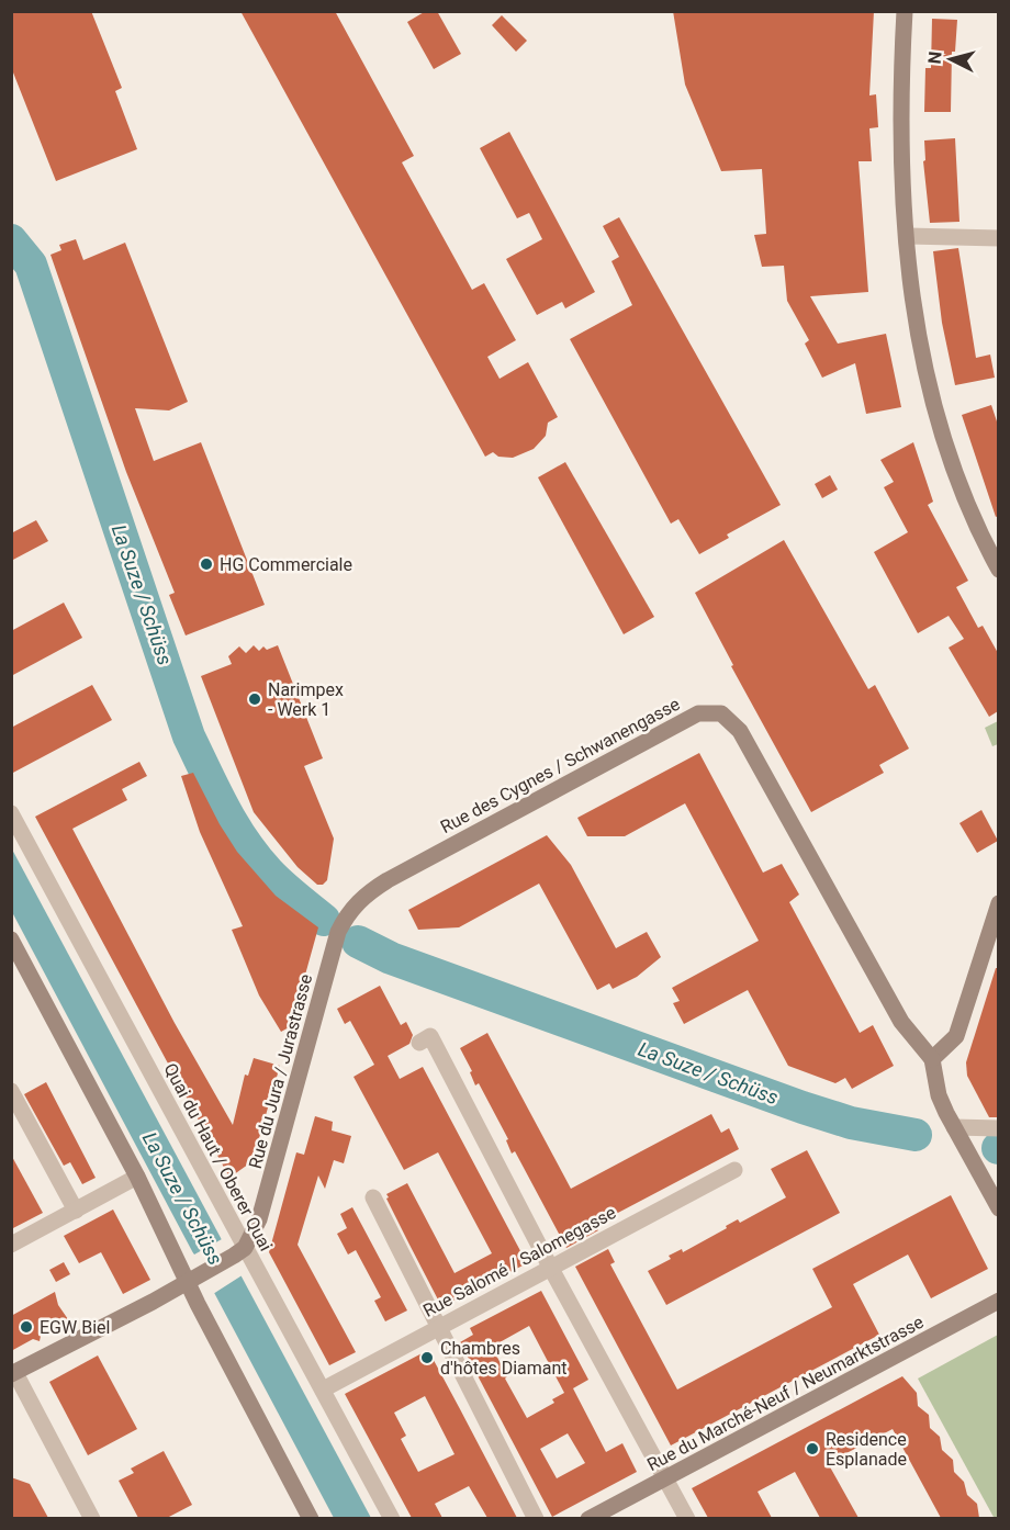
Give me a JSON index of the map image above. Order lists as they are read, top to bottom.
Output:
{
  "streets": {
    "street": [
      "Rue des Cygnes / Schwanengasse",
      "Rue du Jura / Jurastrasse",
      "Quai du Haut / Oberer Quai",
      "Rue Salomé / Salomegasse",
      "Rue du Marché-Neuf / Neumarktstrasse"
    ]
  },
  "crossings": [
    ["Rue des Cygnes / Schwanengasse", "Rue du Jura / Jurastrasse"],
    ["Rue du Jura / Jurastrasse", "Quai du Haut / Oberer Quai"],
    ["Quai du Haut / Oberer Quai", "Rue Salomé / Salomegasse"]
  ],
  "water": ["La Suze / Schüss"],
  "places": [
    "HG Commerciale",
    "Narimpex - Werk 1",
    "EGW Biel",
    "Chambres d'hôtes Diamant",
    "Residence Esplanade"
  ],
  "north": "left"
}
